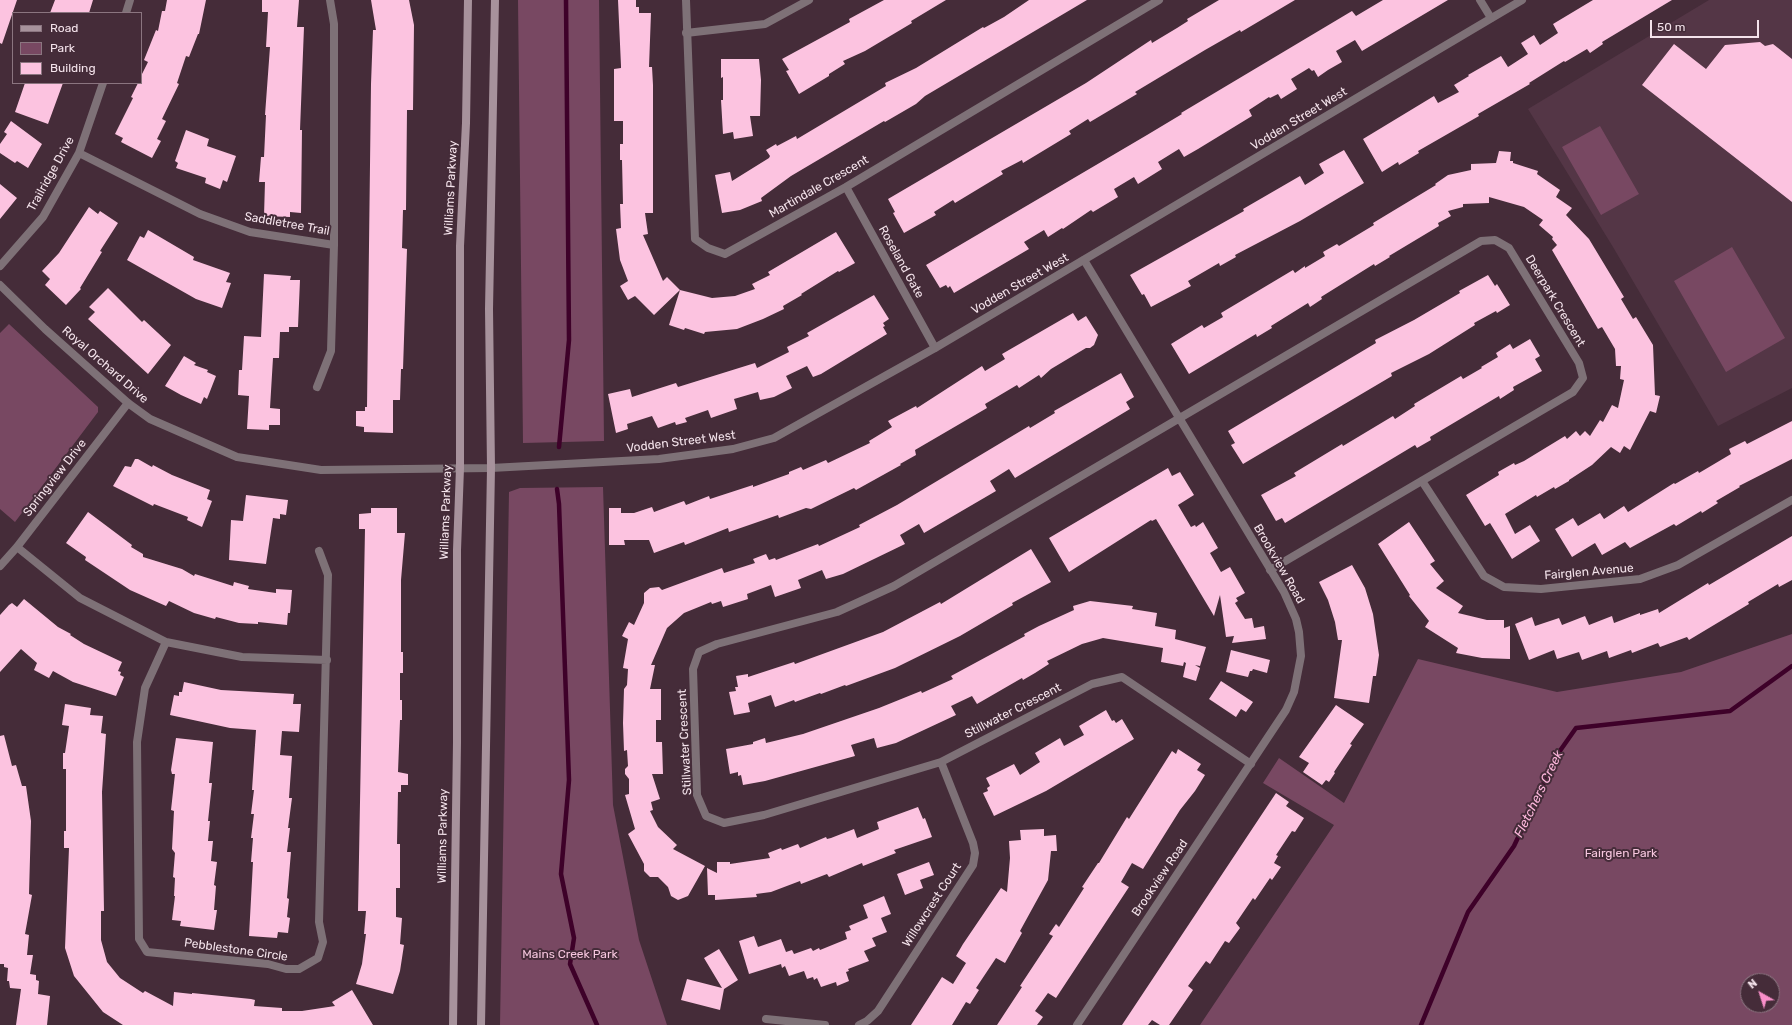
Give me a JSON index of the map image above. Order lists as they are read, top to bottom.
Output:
{
  "streets": {
    "main road": ["Williams Parkway"],
    "street": [
      "Vodden Street West",
      "Trailridge Drive",
      "Martindale Crescent",
      "Saddletree Trail",
      "Roseland Gate",
      "Deerpark Crescent",
      "Royal Orchard Drive",
      "Springview Drive",
      "Brookview Road",
      "Fairglen Avenue",
      "Stillwater Crescent",
      "Willowcrest Court",
      "Pebblestone Circle"
    ]
  },
  "crossings": [
    ["Vodden Street West", "Roseland Gate"],
    ["Vodden Street West", "Royal Orchard Drive"],
    ["Vodden Street West", "Brookview Road"],
    ["Trailridge Drive", "Saddletree Trail"],
    ["Martindale Crescent", "Roseland Gate"],
    ["Williams Parkway", "Royal Orchard Drive"],
    ["Deerpark Crescent", "Brookview Road"],
    ["Deerpark Crescent", "Fairglen Avenue"],
    ["Deerpark Crescent", "Stillwater Crescent"],
    ["Royal Orchard Drive", "Springview Drive"],
    ["Brookview Road", "Stillwater Crescent"],
    ["Stillwater Crescent", "Willowcrest Court"]
  ],
  "water": ["Fletchers Creek"],
  "parks": ["Fairglen Park", "Mains Creek Park"],
  "legend": ["Road", "Park", "Building"],
  "scale_bar": "50 m",
  "north": "top left"
}
